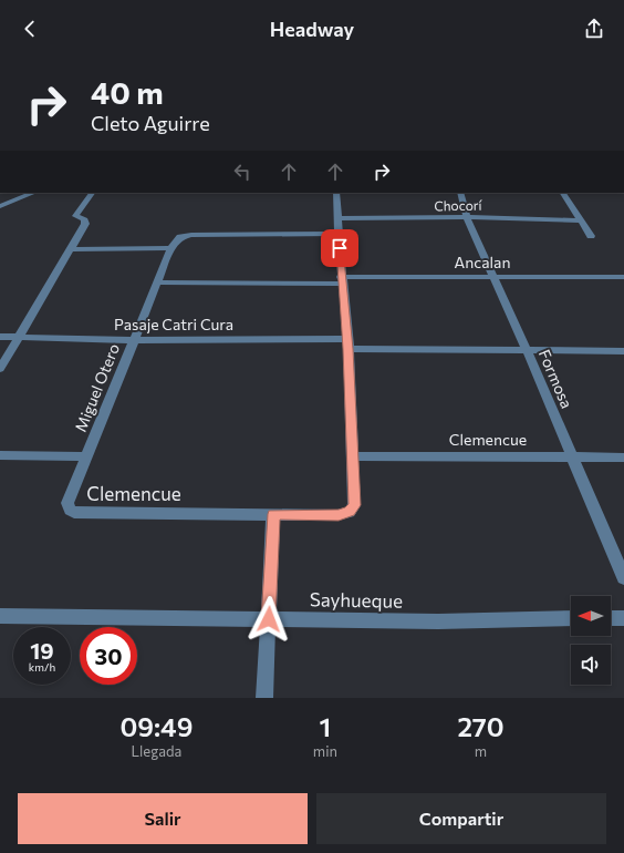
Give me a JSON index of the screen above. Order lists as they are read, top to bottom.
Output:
{
  "streets": {
    "street": [
      "Chocorí",
      "Ancalan",
      "Pasaje Catri Cura",
      "Formosa",
      "Miguel Otero",
      "Clemencue",
      "Sayhueque"
    ]
  },
  "crossings": [
    ["Chocorí", "Formosa"],
    ["Ancalan", "Formosa"],
    ["Ancalan", "Miguel Otero"],
    ["Pasaje Catri Cura", "Formosa"],
    ["Pasaje Catri Cura", "Miguel Otero"],
    ["Formosa", "Clemencue"],
    ["Miguel Otero", "Clemencue"]
  ],
  "north": "left",
  "page": {
    "header": "Headway",
    "turn": ["40 m", "Cleto Aguirre"],
    "speed": "19 km/h",
    "limit": "30",
    "eta": [
      "09:49",
      "Llegada",
      "1",
      "min",
      "270",
      "m"
    ],
    "buttons": ["Salir", "Compartir"]
  }
}
